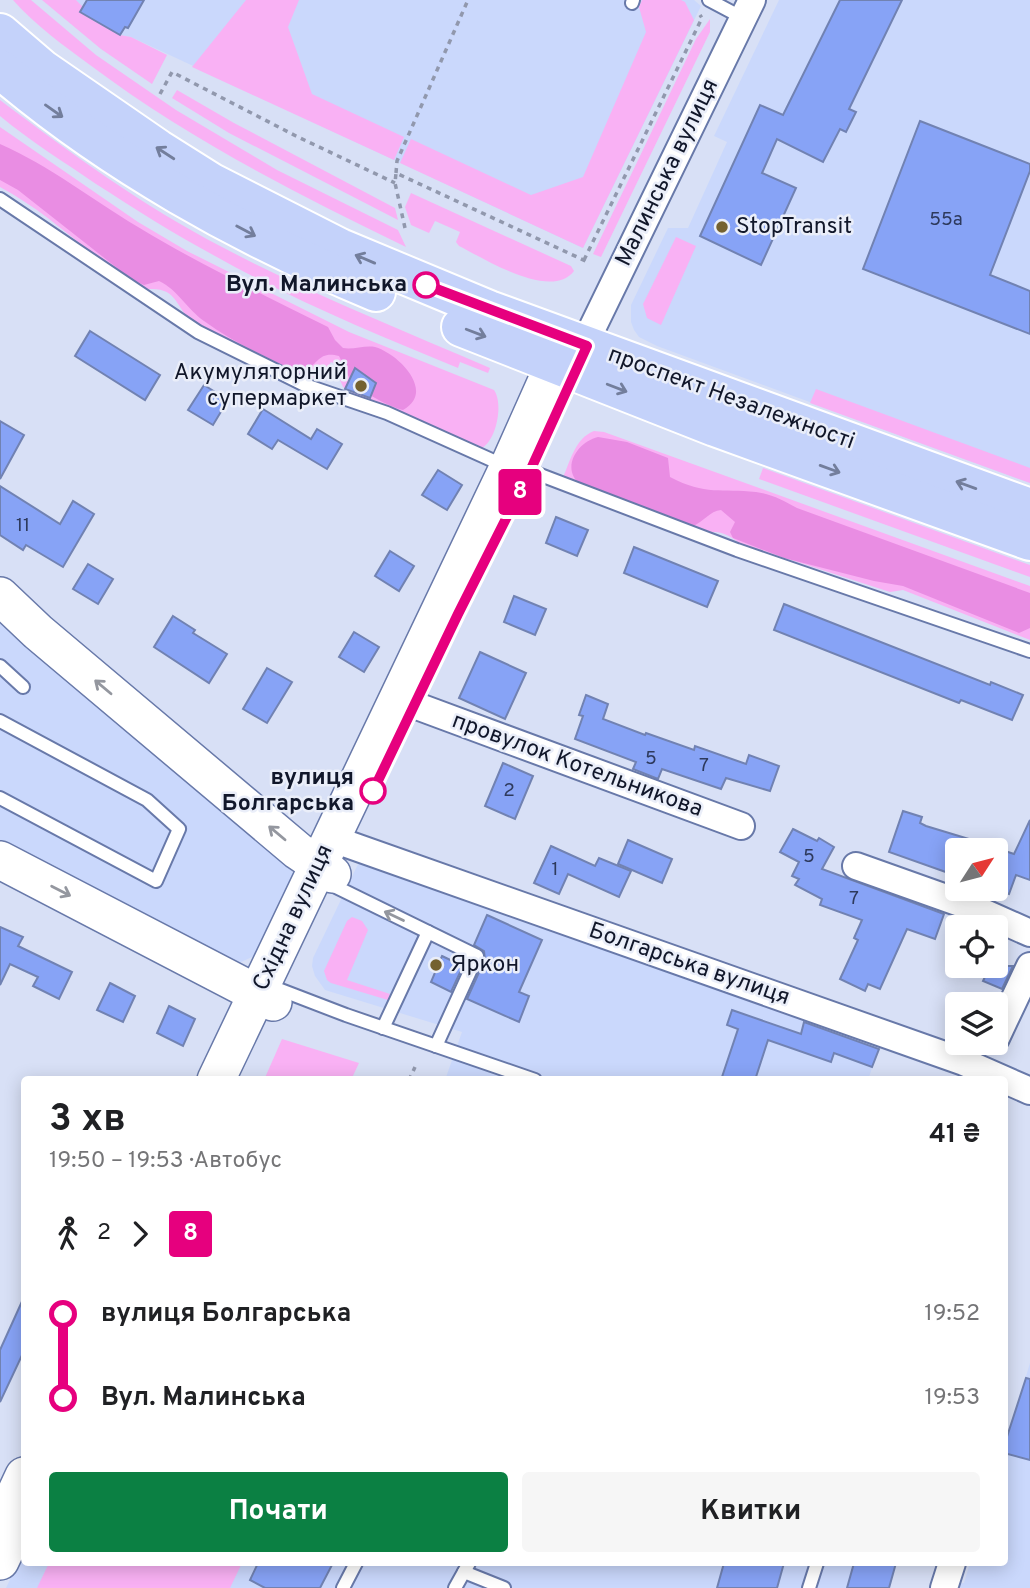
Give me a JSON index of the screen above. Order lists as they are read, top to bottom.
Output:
{
  "streets": {
    "main road": ["проспект Незалежності", "Східна вулиця"],
    "street": ["Малинська вулиця", "провулок Котельникова", "Болгарська вулиця"]
  },
  "crossings": [
    ["Малинська вулиця", "проспект Незалежності"],
    ["Малинська вулиця", "Східна вулиця"],
    ["проспект Незалежності", "Східна вулиця"],
    ["провулок Котельникова", "Східна вулиця"],
    ["Східна вулиця", "Болгарська вулиця"]
  ],
  "places": [
    "StopTransit",
    "Вул. Малинська",
    "Акумуляторний супермаркет",
    "вулиця Болгарська",
    "Яркон"
  ],
  "lines": ["bus line 8"],
  "house_numbers": [
    "55а",
    "11",
    "5",
    "7",
    "2",
    "5",
    "1",
    "7"
  ],
  "north": "top right",
  "page": {
    "on_map": "8",
    "heading": ["3 хв", "19:50 – 19:53 · Автобус", "41 ₴"],
    "legs": ["2", "8"],
    "list": [
      {
        "name": "вулиця Болгарська",
        "value": "19:52"
      },
      {
        "name": "Вул. Малинська",
        "value": "19:53"
      }
    ],
    "buttons": ["Почати", "Квитки"]
  }
}
